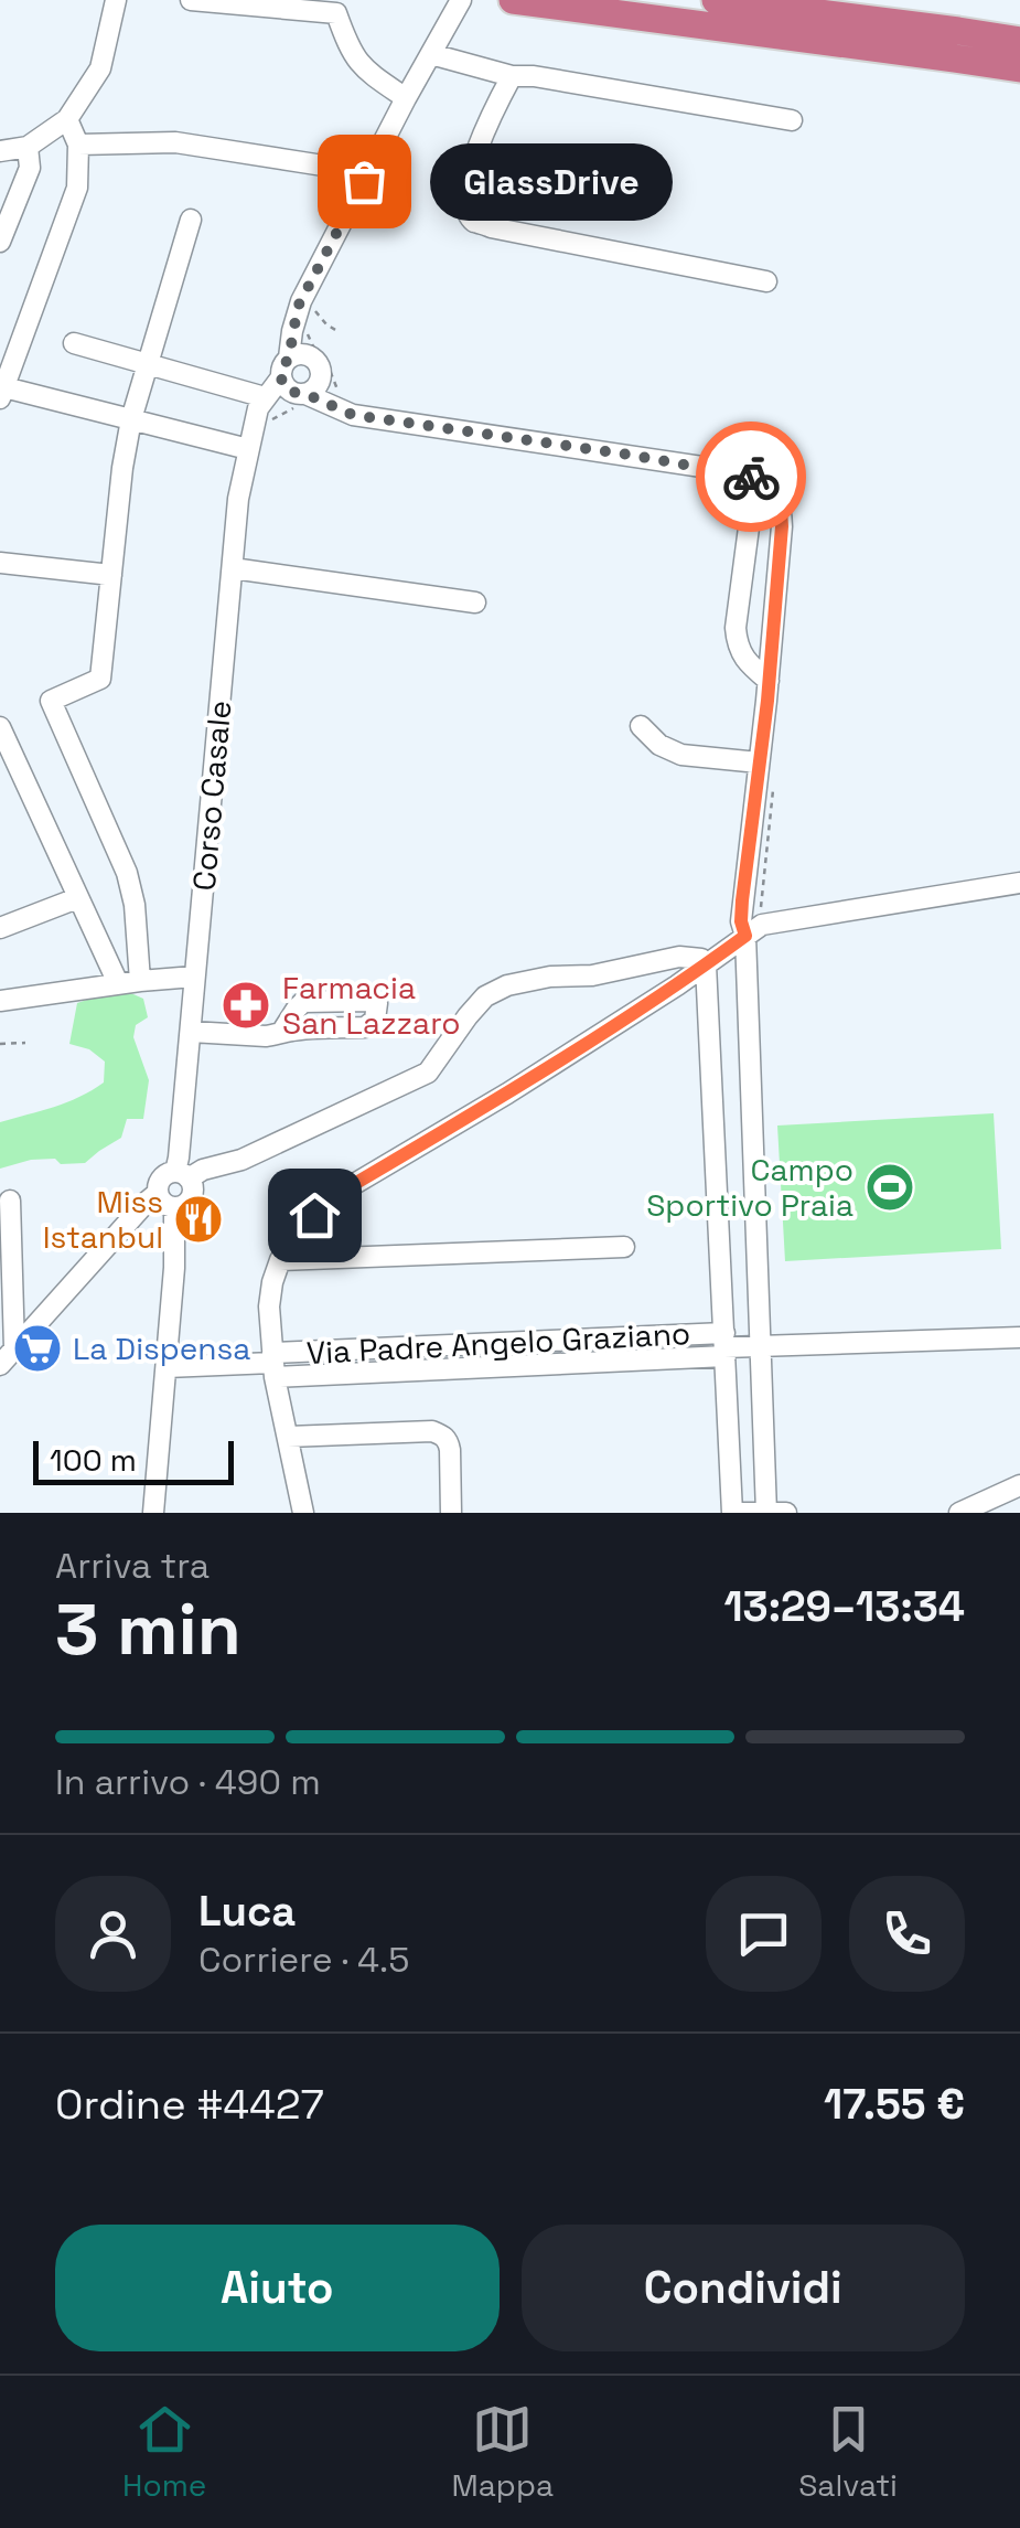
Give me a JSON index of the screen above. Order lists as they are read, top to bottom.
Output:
{
  "streets": {
    "street": ["Corso Casale", "Via Padre Angelo Graziano"]
  },
  "places": {
    "other": ["GlassDrive"],
    "pharmacy": ["Farmacia San Lazzaro"],
    "sports": ["Campo Sportivo Praia"],
    "restaurant": ["Miss Istanbul"],
    "supermarket": ["La Dispensa"]
  },
  "scale_bar": "100 m",
  "page": {
    "bubble": "GlassDrive",
    "scale": "100 m",
    "heading": ["3 min", "Arriva tra", "13:29–13:34"],
    "panel": [
      "Luca",
      "Corriere · 4.5",
      "Ordine #4427",
      "17.55 €"
    ],
    "bar": "In arrivo · 490 m",
    "buttons": ["Aiuto", "Condividi"],
    "tabs": ["Home", "Mappa", "Salvati"]
  }
}
